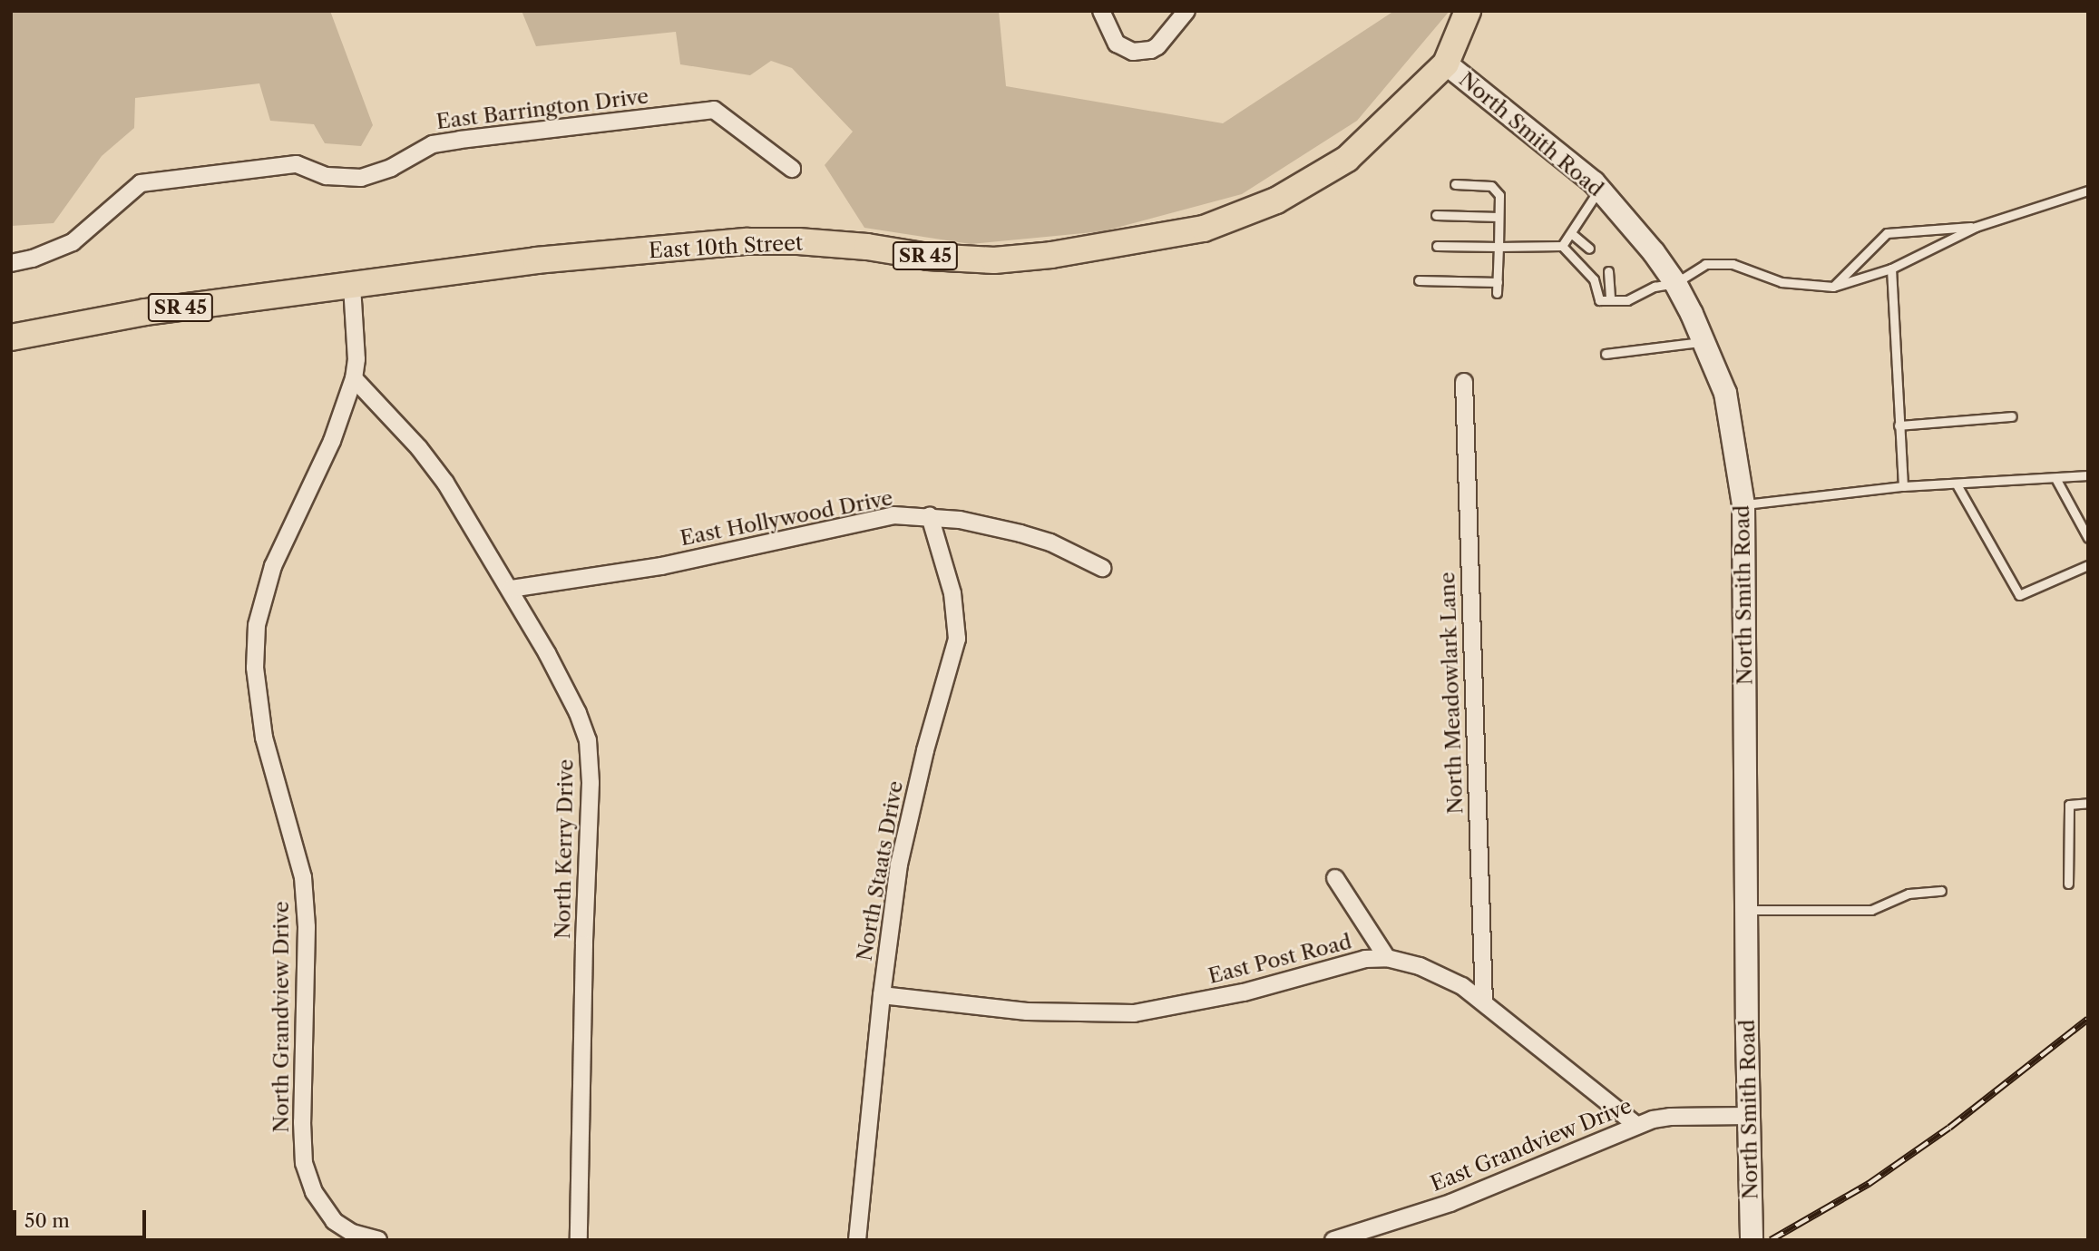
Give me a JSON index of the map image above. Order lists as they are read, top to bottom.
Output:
{
  "streets": {
    "main road": ["North Smith Road", "East 10th Street", "SR 45"],
    "street": [
      "East Barrington Drive",
      "East Hollywood Drive",
      "North Meadowlark Lane",
      "North Kerry Drive",
      "North Staats Drive",
      "East Post Road",
      "North Grandview Drive",
      "East Grandview Drive"
    ]
  },
  "crossings": [
    ["North Smith Road", "East 10th Street"],
    ["North Smith Road", "East Grandview Drive"],
    ["East 10th Street", "North Grandview Drive"],
    ["East Hollywood Drive", "North Kerry Drive"],
    ["East Hollywood Drive", "North Staats Drive"],
    ["North Meadowlark Lane", "East Post Road"],
    ["North Kerry Drive", "North Grandview Drive"],
    ["North Staats Drive", "East Post Road"],
    ["East Post Road", "East Grandview Drive"]
  ],
  "scale_bar": "50 m"
}
